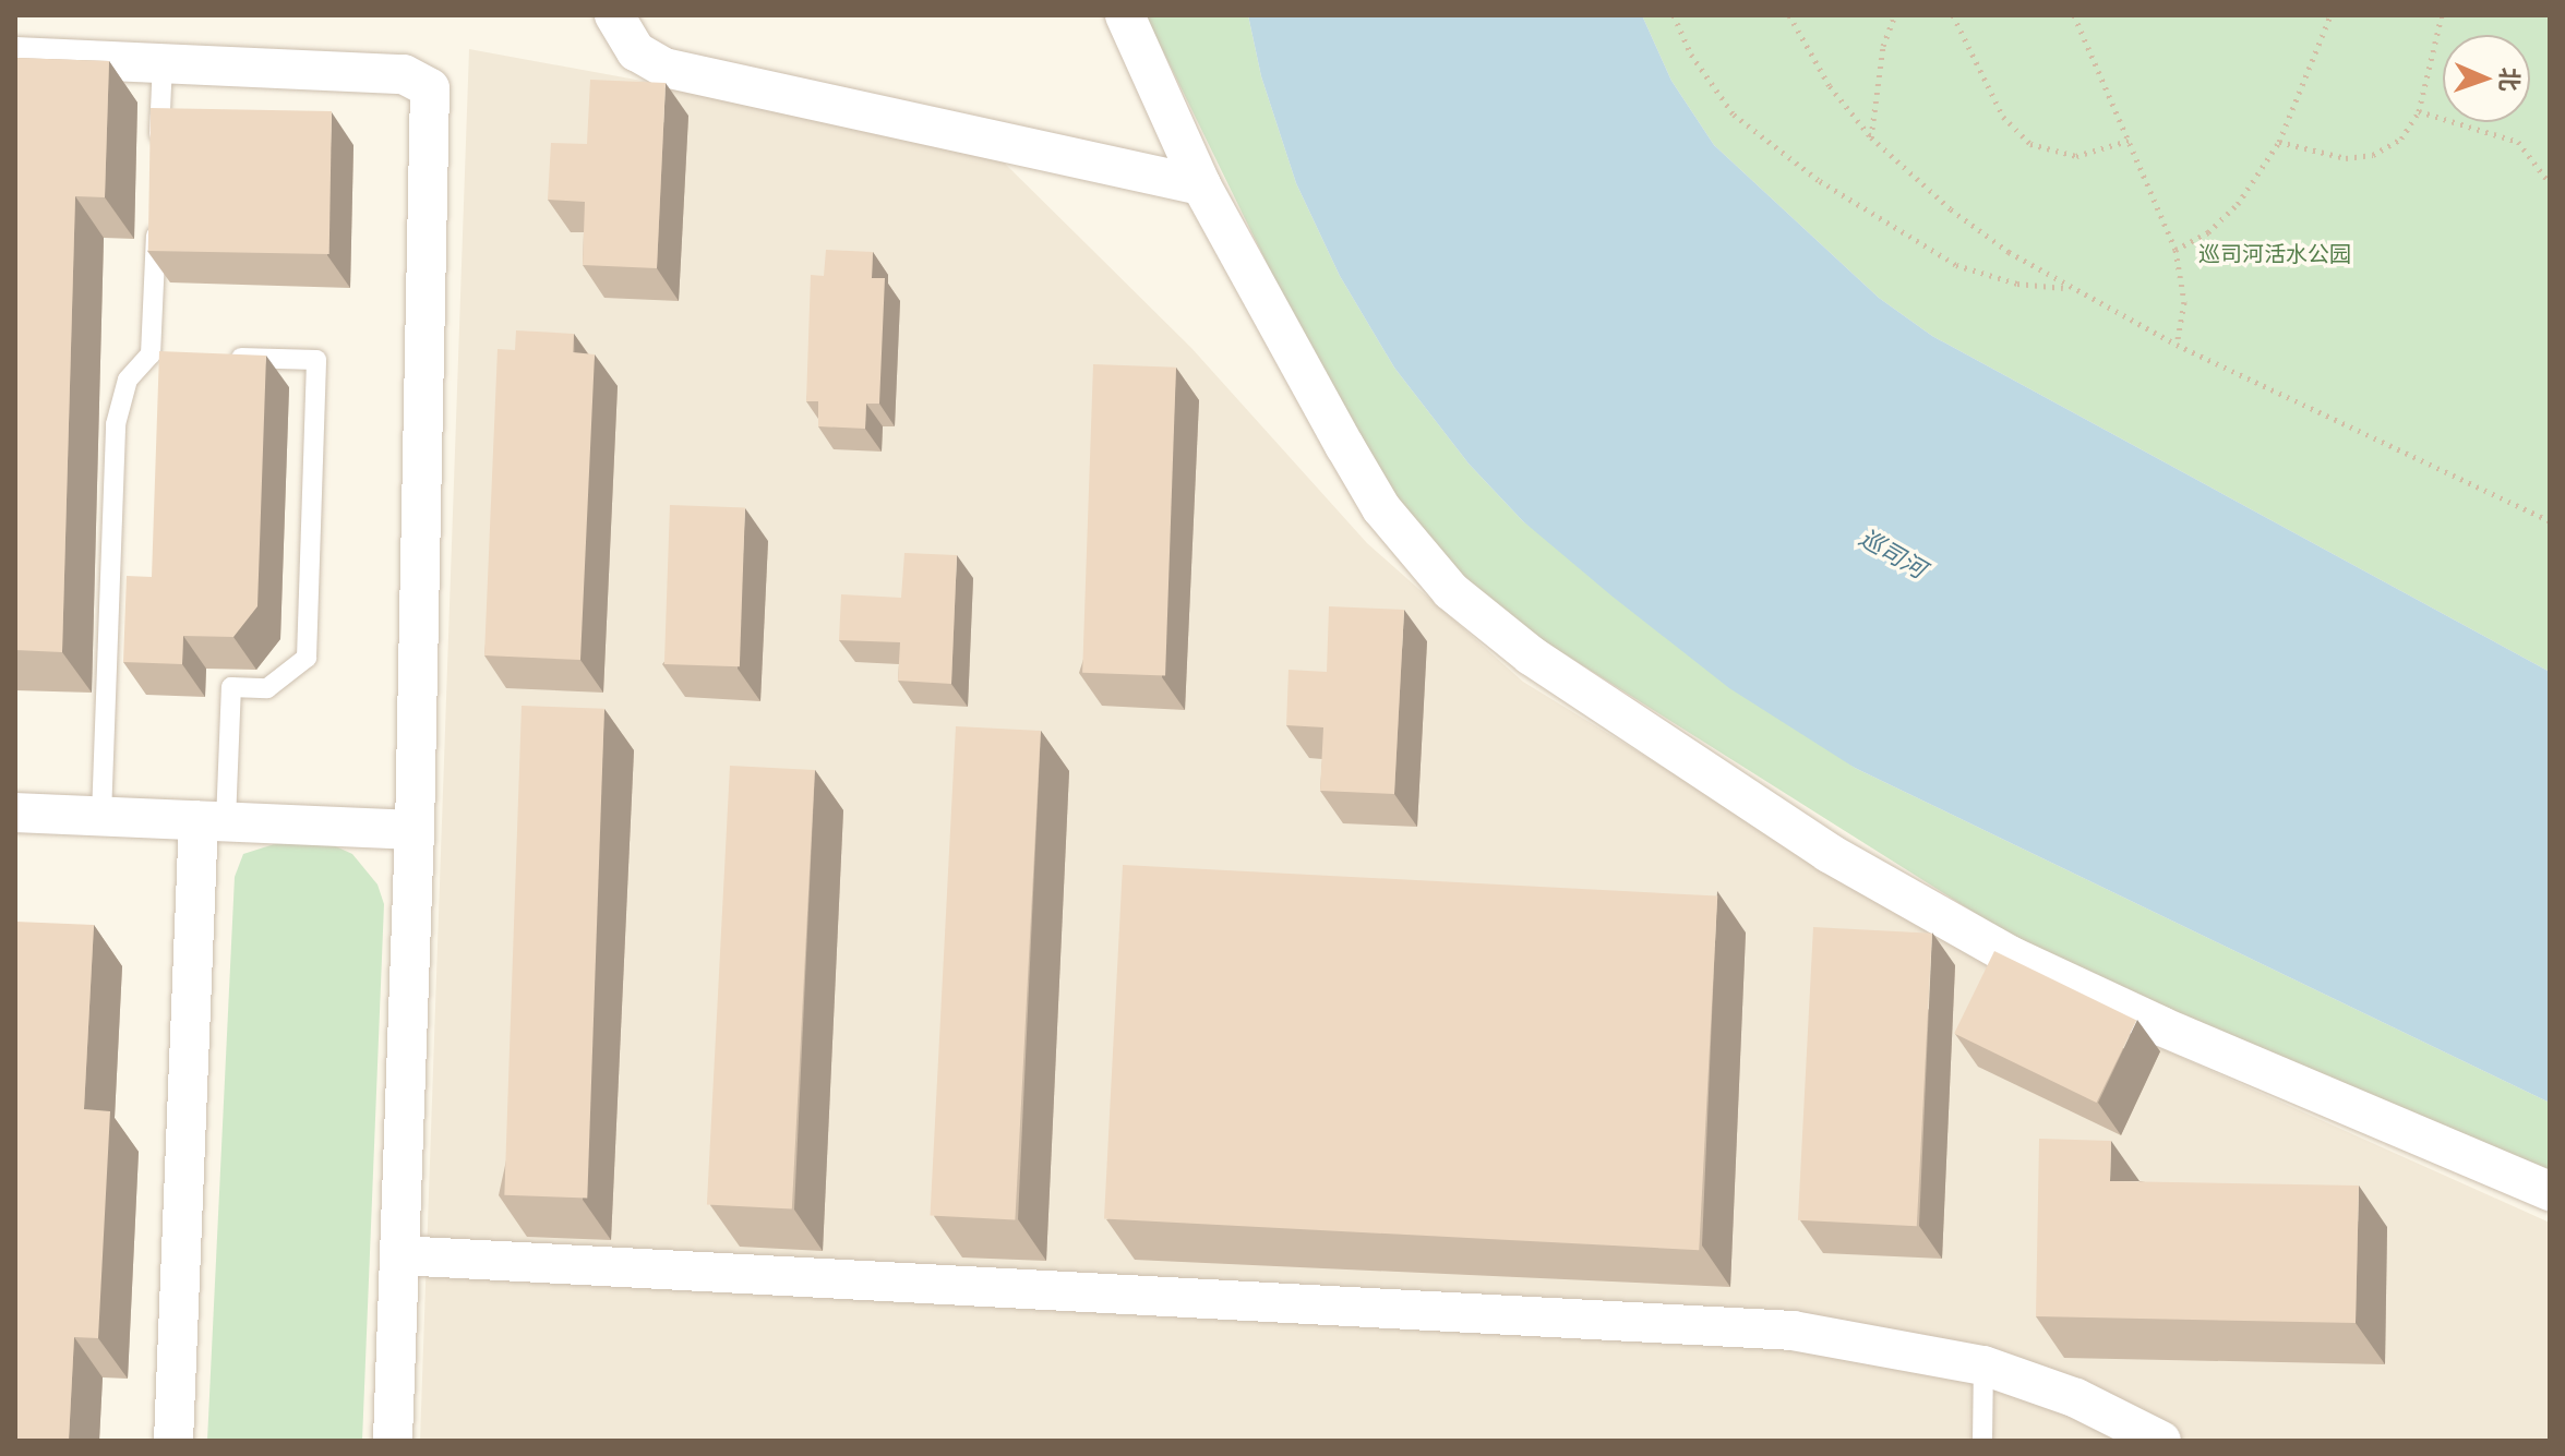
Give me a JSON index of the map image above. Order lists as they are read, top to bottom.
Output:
{
  "water": ["巡司河"],
  "parks": ["巡司河活水公园"],
  "north": "right"
}
